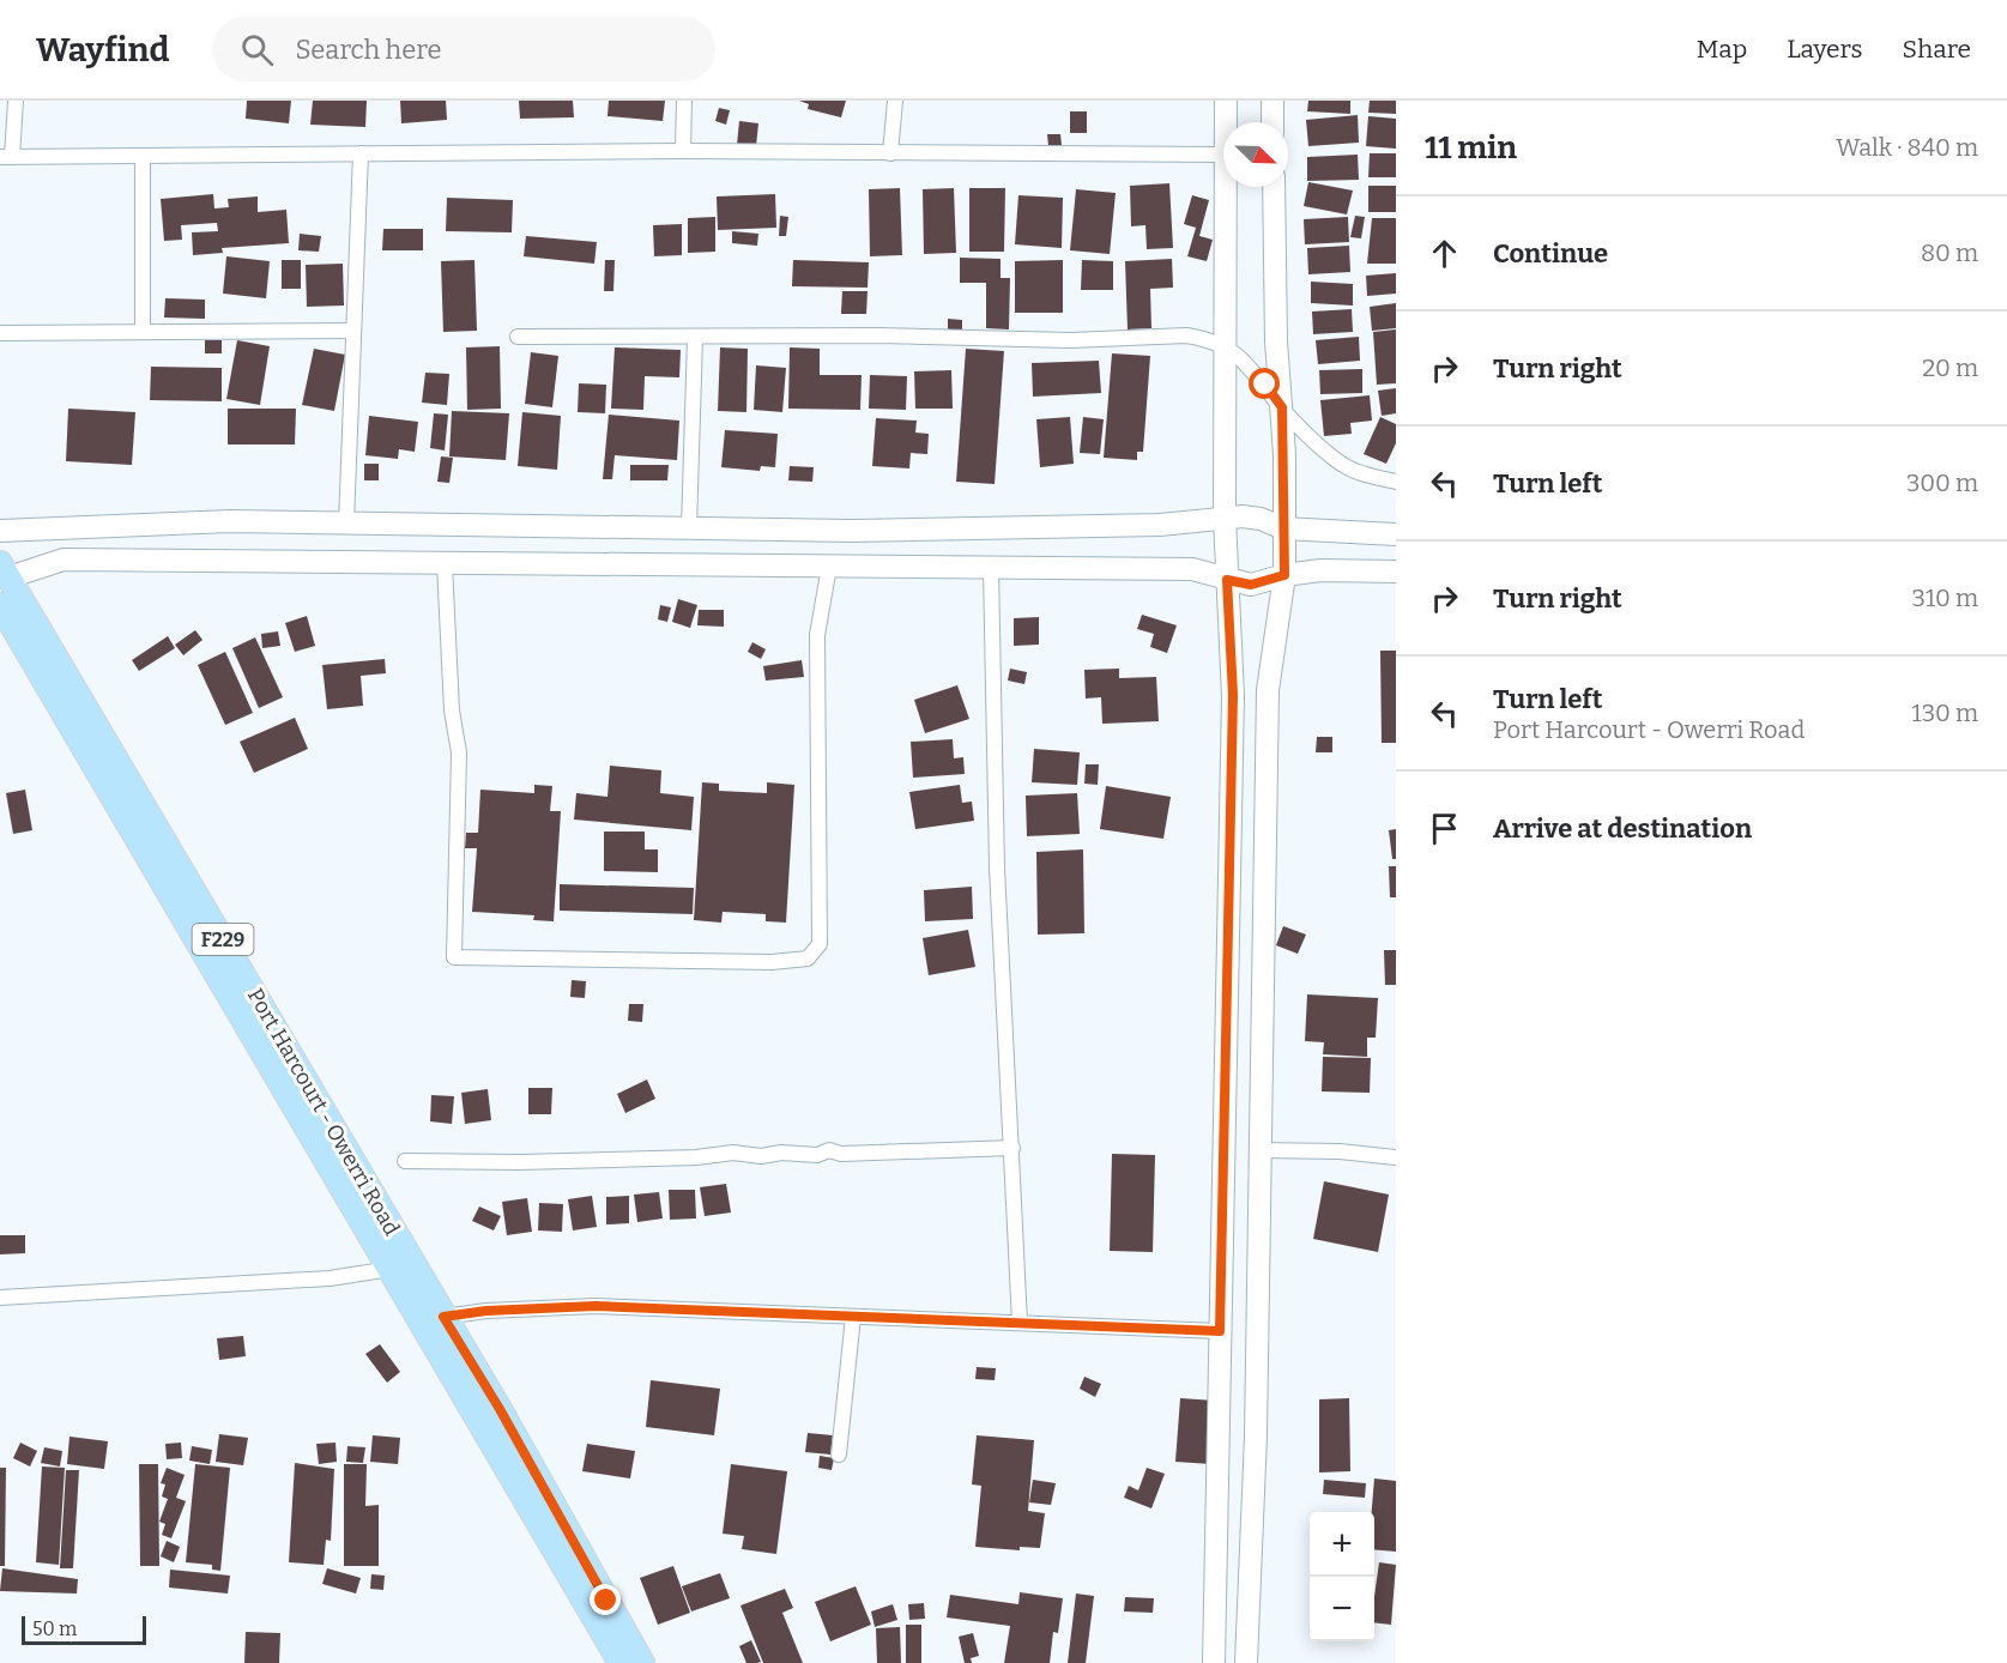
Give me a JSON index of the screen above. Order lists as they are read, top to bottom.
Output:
{
  "streets": {
    "main road": ["F229", "Port Harcourt - Owerri Road"]
  },
  "scale_bar": "50 m",
  "north": "bottom right",
  "page": {
    "header": "Wayfind",
    "search": "Search here",
    "nav": ["Map", "Layers", "Share"],
    "heading": ["11 min", "Walk · 840 m"],
    "list": [
      ["Continue", "80 m"],
      ["Turn right", "20 m"],
      ["Turn left", "300 m"],
      ["Turn right", "310 m"],
      ["Turn left", "Port Harcourt - Owerri Road", "130 m"],
      "Arrive at destination"
    ],
    "map_buttons": ["+", "−"],
    "scale": "50 m"
  }
}
